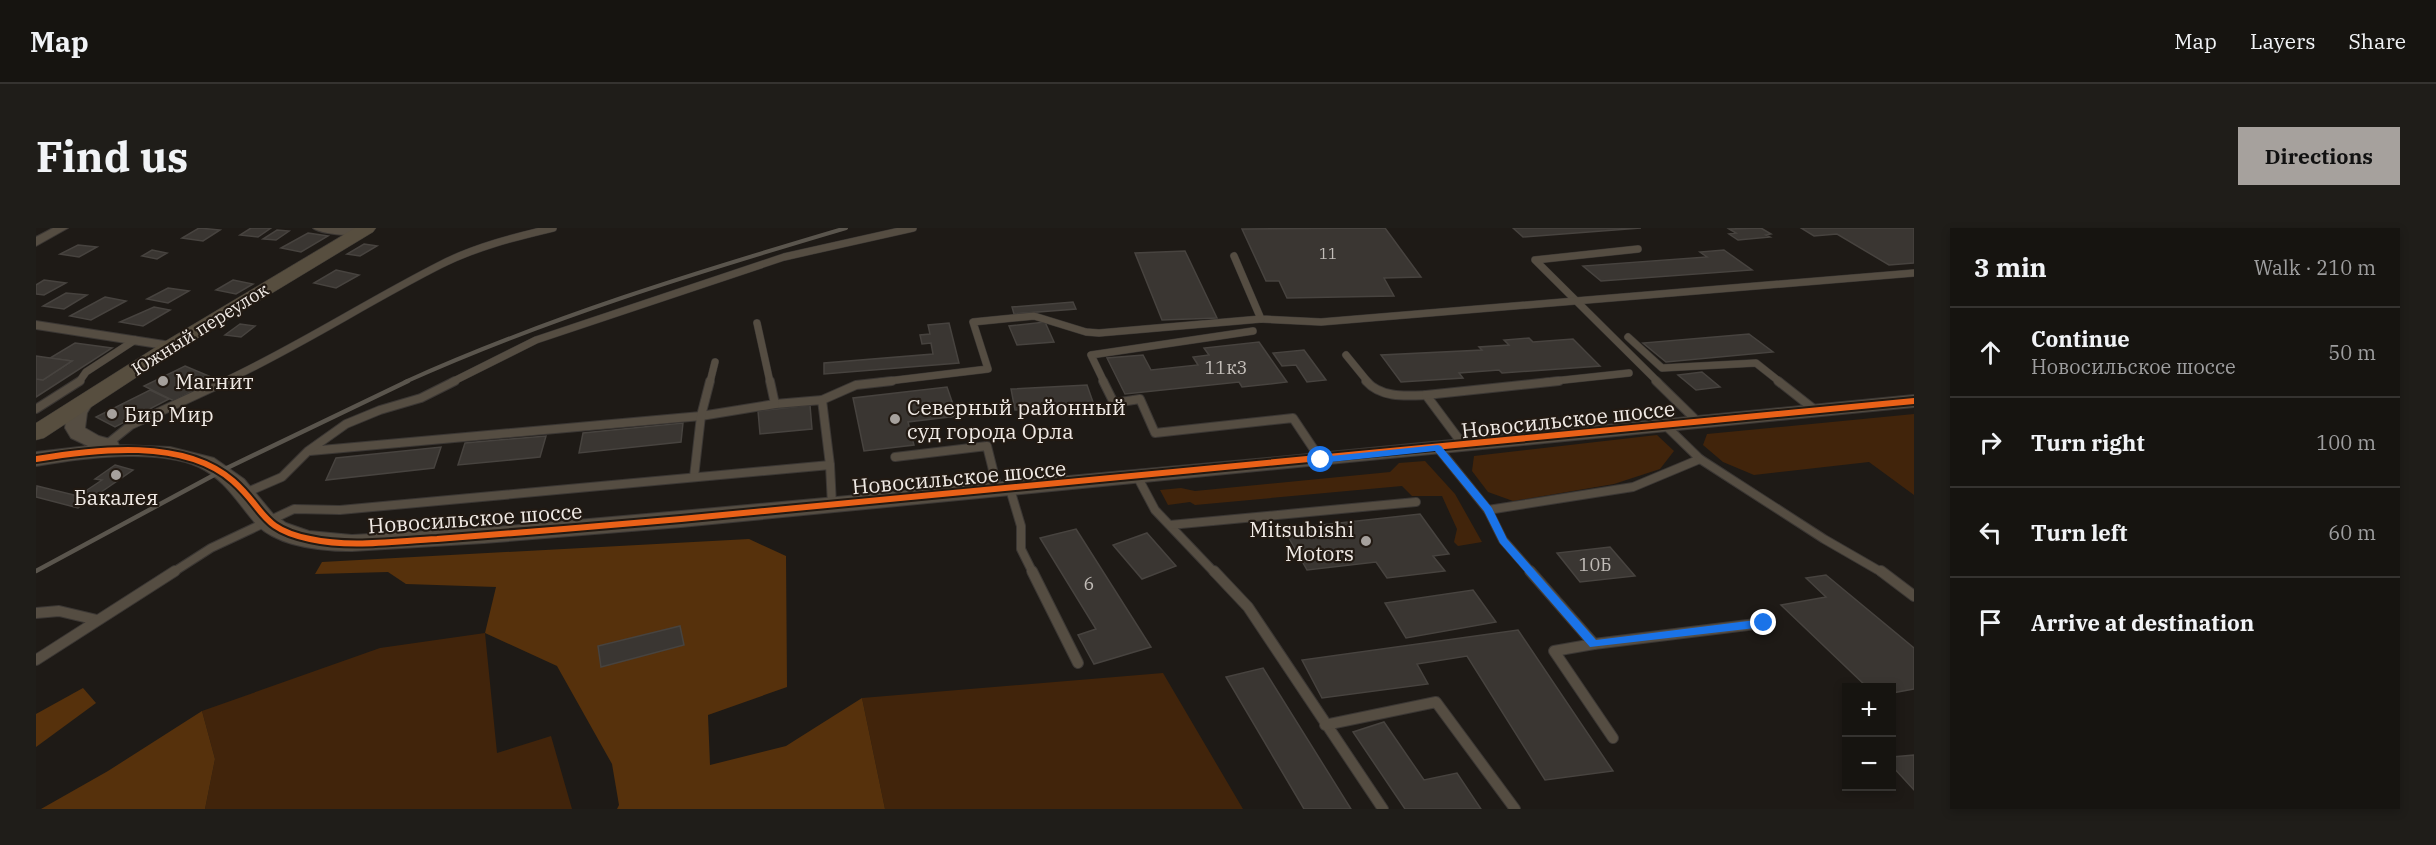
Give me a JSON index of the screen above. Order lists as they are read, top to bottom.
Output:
{
  "streets": {
    "main road": ["Южный переулок"],
    "street": ["Новосильское шоссе"]
  },
  "places": [
    "Магнит",
    "Бир Мир",
    "Северный районный суд города Орла",
    "Бакалея",
    "Mitsubishi Motors"
  ],
  "house_numbers": [
    "11",
    "11к3",
    "10Б",
    "6"
  ],
  "page": {
    "header": "Map",
    "nav": ["Map", "Layers", "Share"],
    "buttons": "Directions",
    "title": "Find us",
    "heading": ["3 min", "Walk · 210 m"],
    "list": [
      ["Continue", "Новосильское шоссе", "50 m"],
      ["Turn right", "100 m"],
      ["Turn left", "60 m"],
      "Arrive at destination"
    ],
    "map_buttons": ["+", "−"]
  }
}
